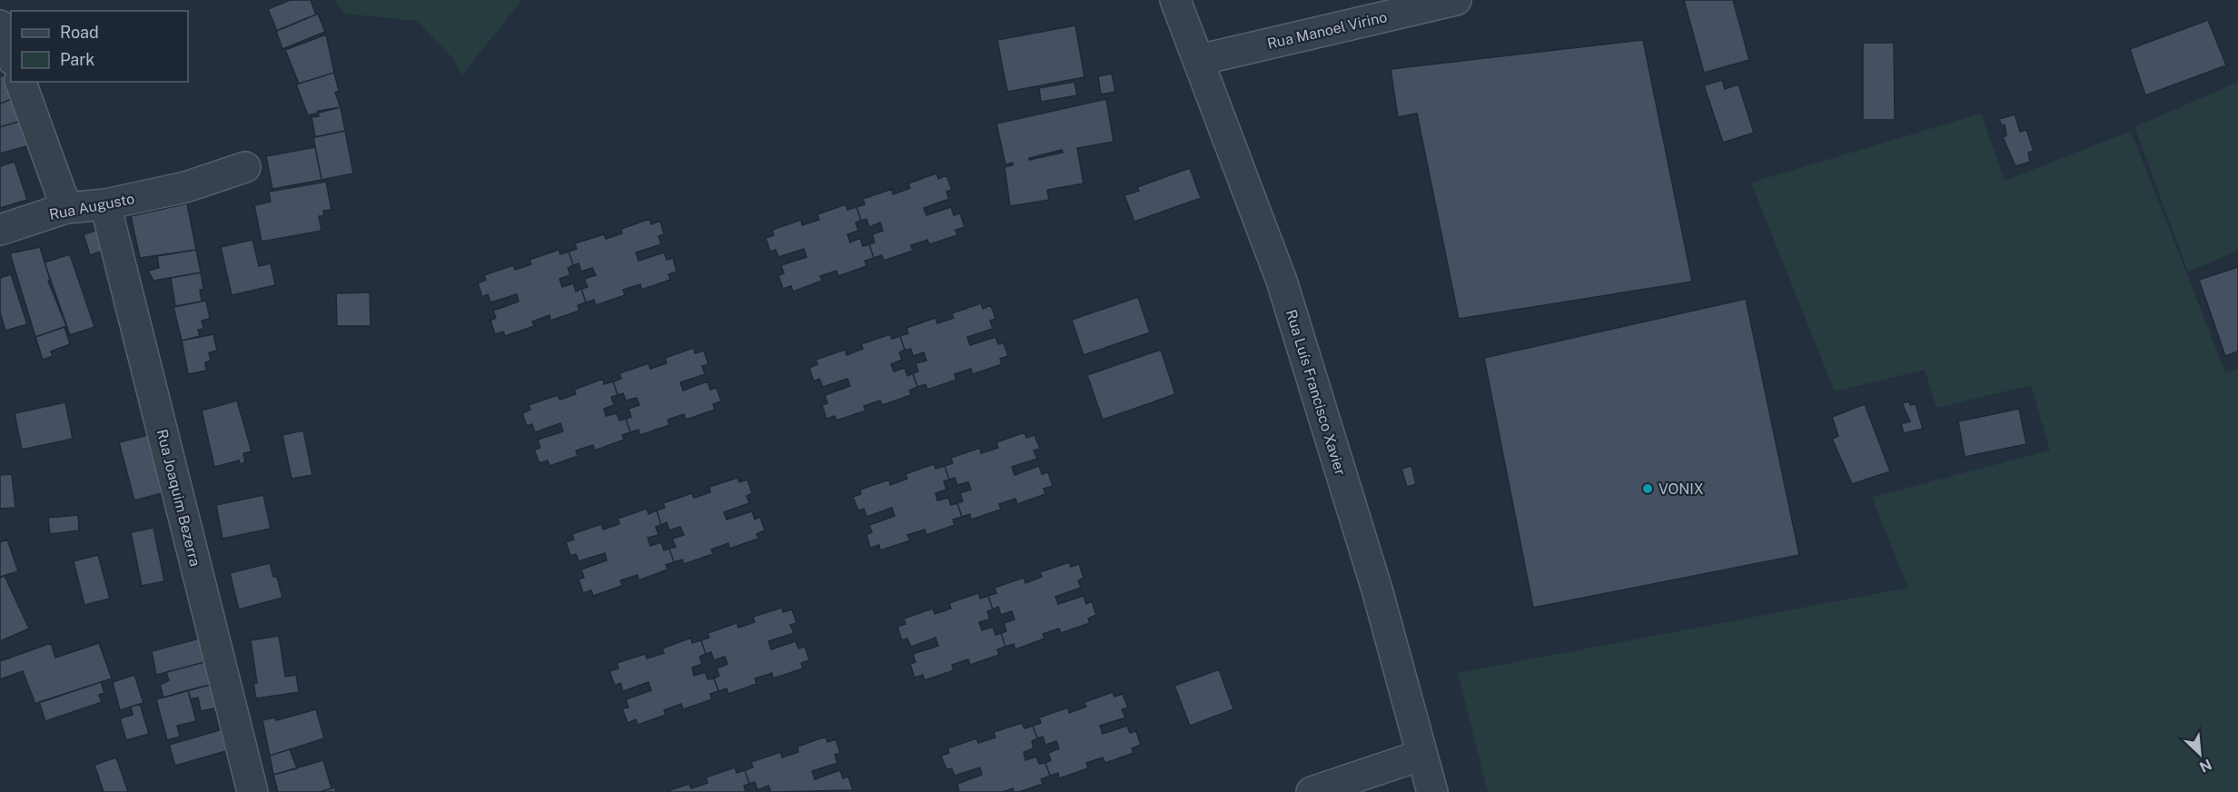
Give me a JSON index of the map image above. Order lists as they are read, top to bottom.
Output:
{
  "streets": {
    "street": [
      "Rua Manoel Virino",
      "Rua Augusto",
      "Rua Luís Francisco Xavier",
      "Rua Joaquim Bezerra"
    ]
  },
  "crossings": [
    ["Rua Manoel Virino", "Rua Luís Francisco Xavier"],
    ["Rua Augusto", "Rua Joaquim Bezerra"]
  ],
  "places": ["VONIX"],
  "legend": ["Road", "Park"],
  "north": "bottom right"
}
